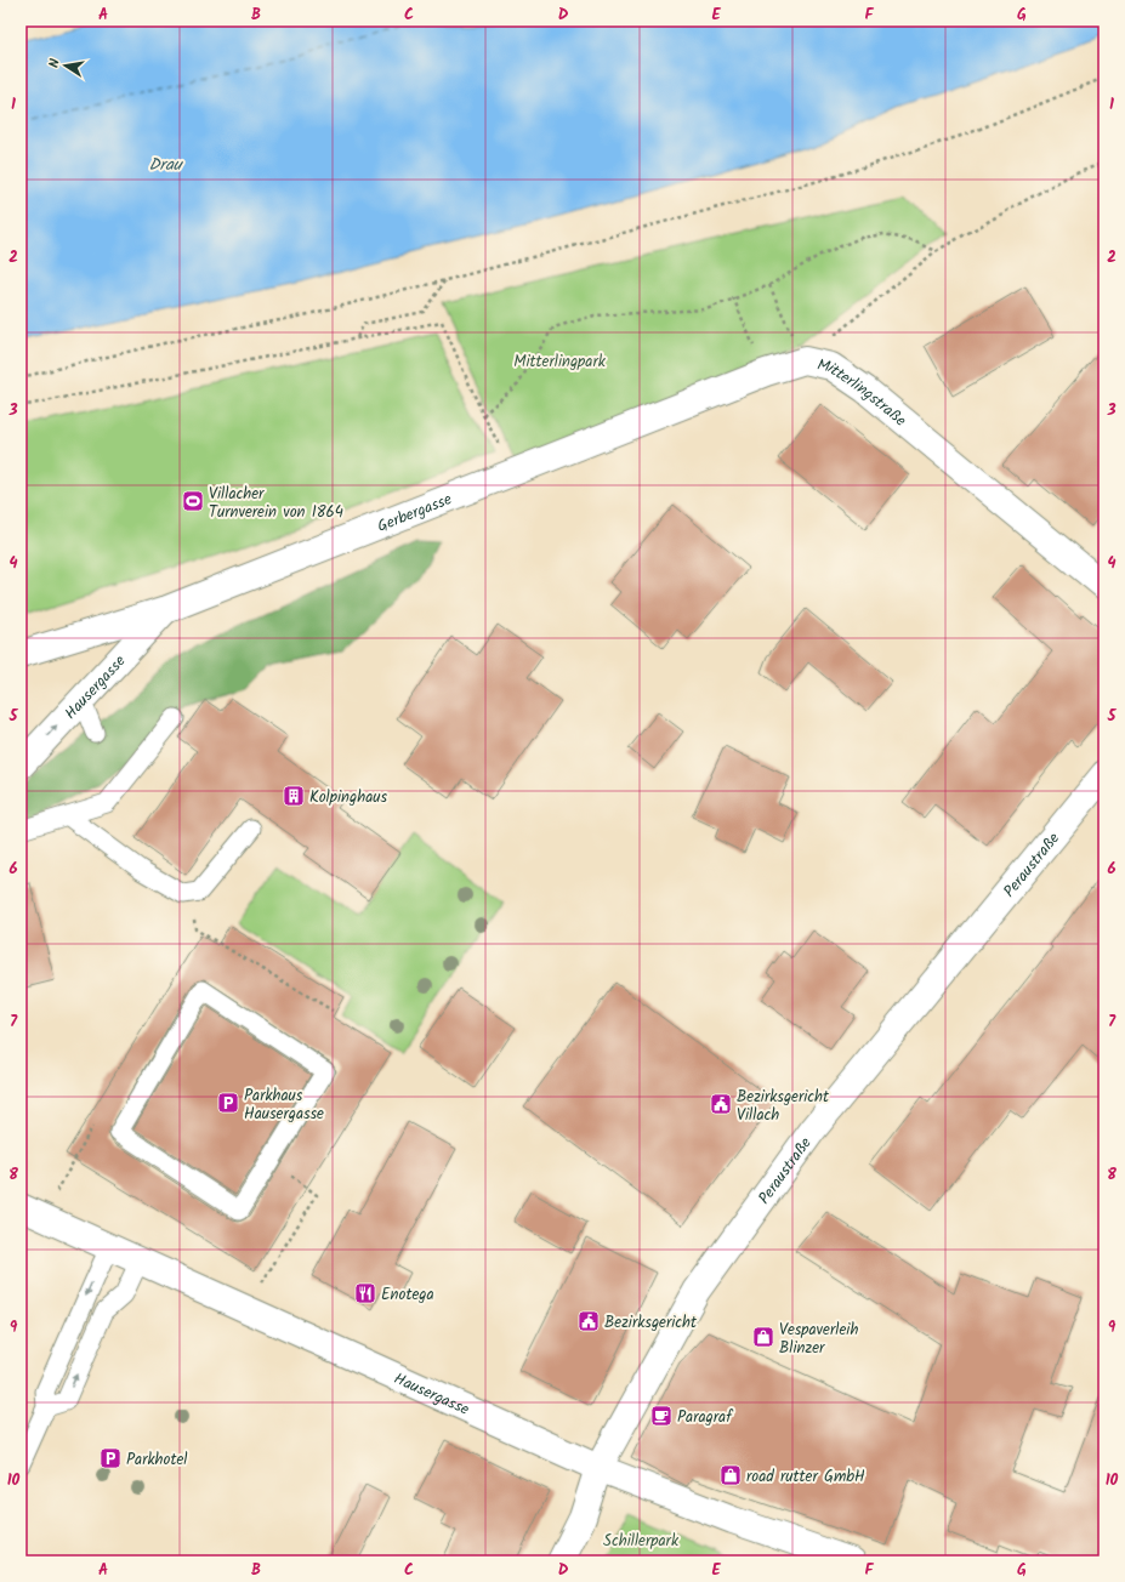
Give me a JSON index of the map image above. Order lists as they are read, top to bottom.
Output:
{
  "streets": {
    "street": [
      "Mitterlingstraße",
      "Gerbergasse",
      "Hausergasse",
      "Peraustraße"
    ]
  },
  "crossings": [
    ["Mitterlingstraße", "Gerbergasse"],
    ["Gerbergasse", "Hausergasse"],
    ["Hausergasse", "Peraustraße"]
  ],
  "water": ["Drau"],
  "parks": ["Mitterlingpark", "Schillerpark"],
  "places": {
    "sports": ["Villacher Turnverein von 1864"],
    "building": ["Kolpinghaus"],
    "parking": ["Parkhaus Hausergasse", "Parkhotel"],
    "public building": ["Bezirksgericht Villach", "Bezirksgericht"],
    "restaurant": ["Enotega"],
    "shop": ["Vespaverleih Blinzer", "road rutter GmbH"],
    "cafe": ["Paragraf"]
  },
  "north": "left",
  "grid": {
    "columns": [
      "A",
      "B",
      "C",
      "D",
      "E",
      "F",
      "G"
    ],
    "rows": [
      "1",
      "2",
      "3",
      "4",
      "5",
      "6",
      "7",
      "8",
      "9",
      "10"
    ]
  }
}
